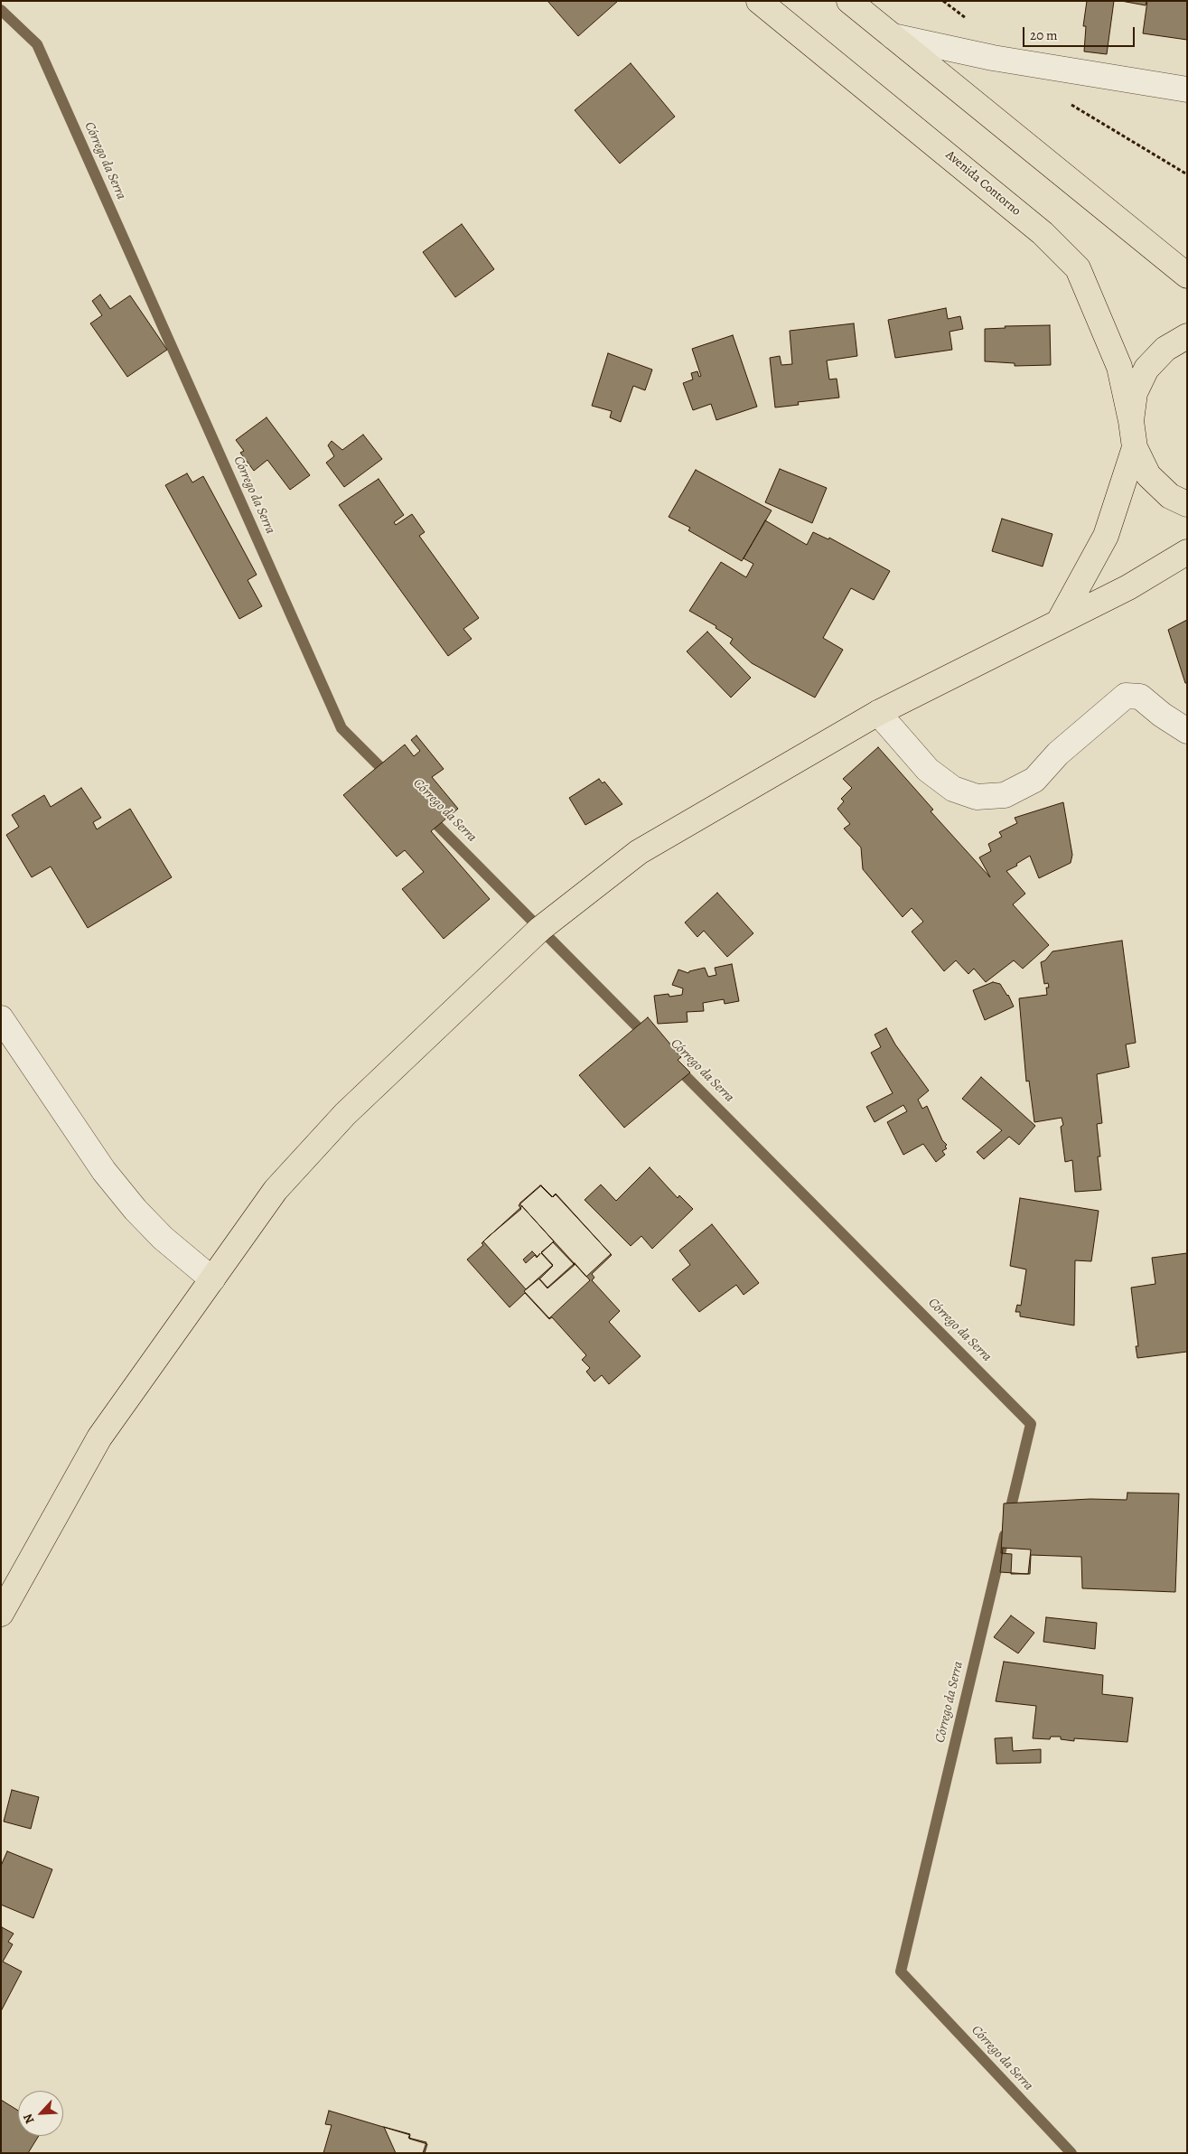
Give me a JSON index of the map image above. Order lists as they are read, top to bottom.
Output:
{
  "streets": {
    "main road": ["Avenida Contorno"]
  },
  "water": ["Córrego da Serra"],
  "scale_bar": "20 m",
  "north": "bottom left"
}
